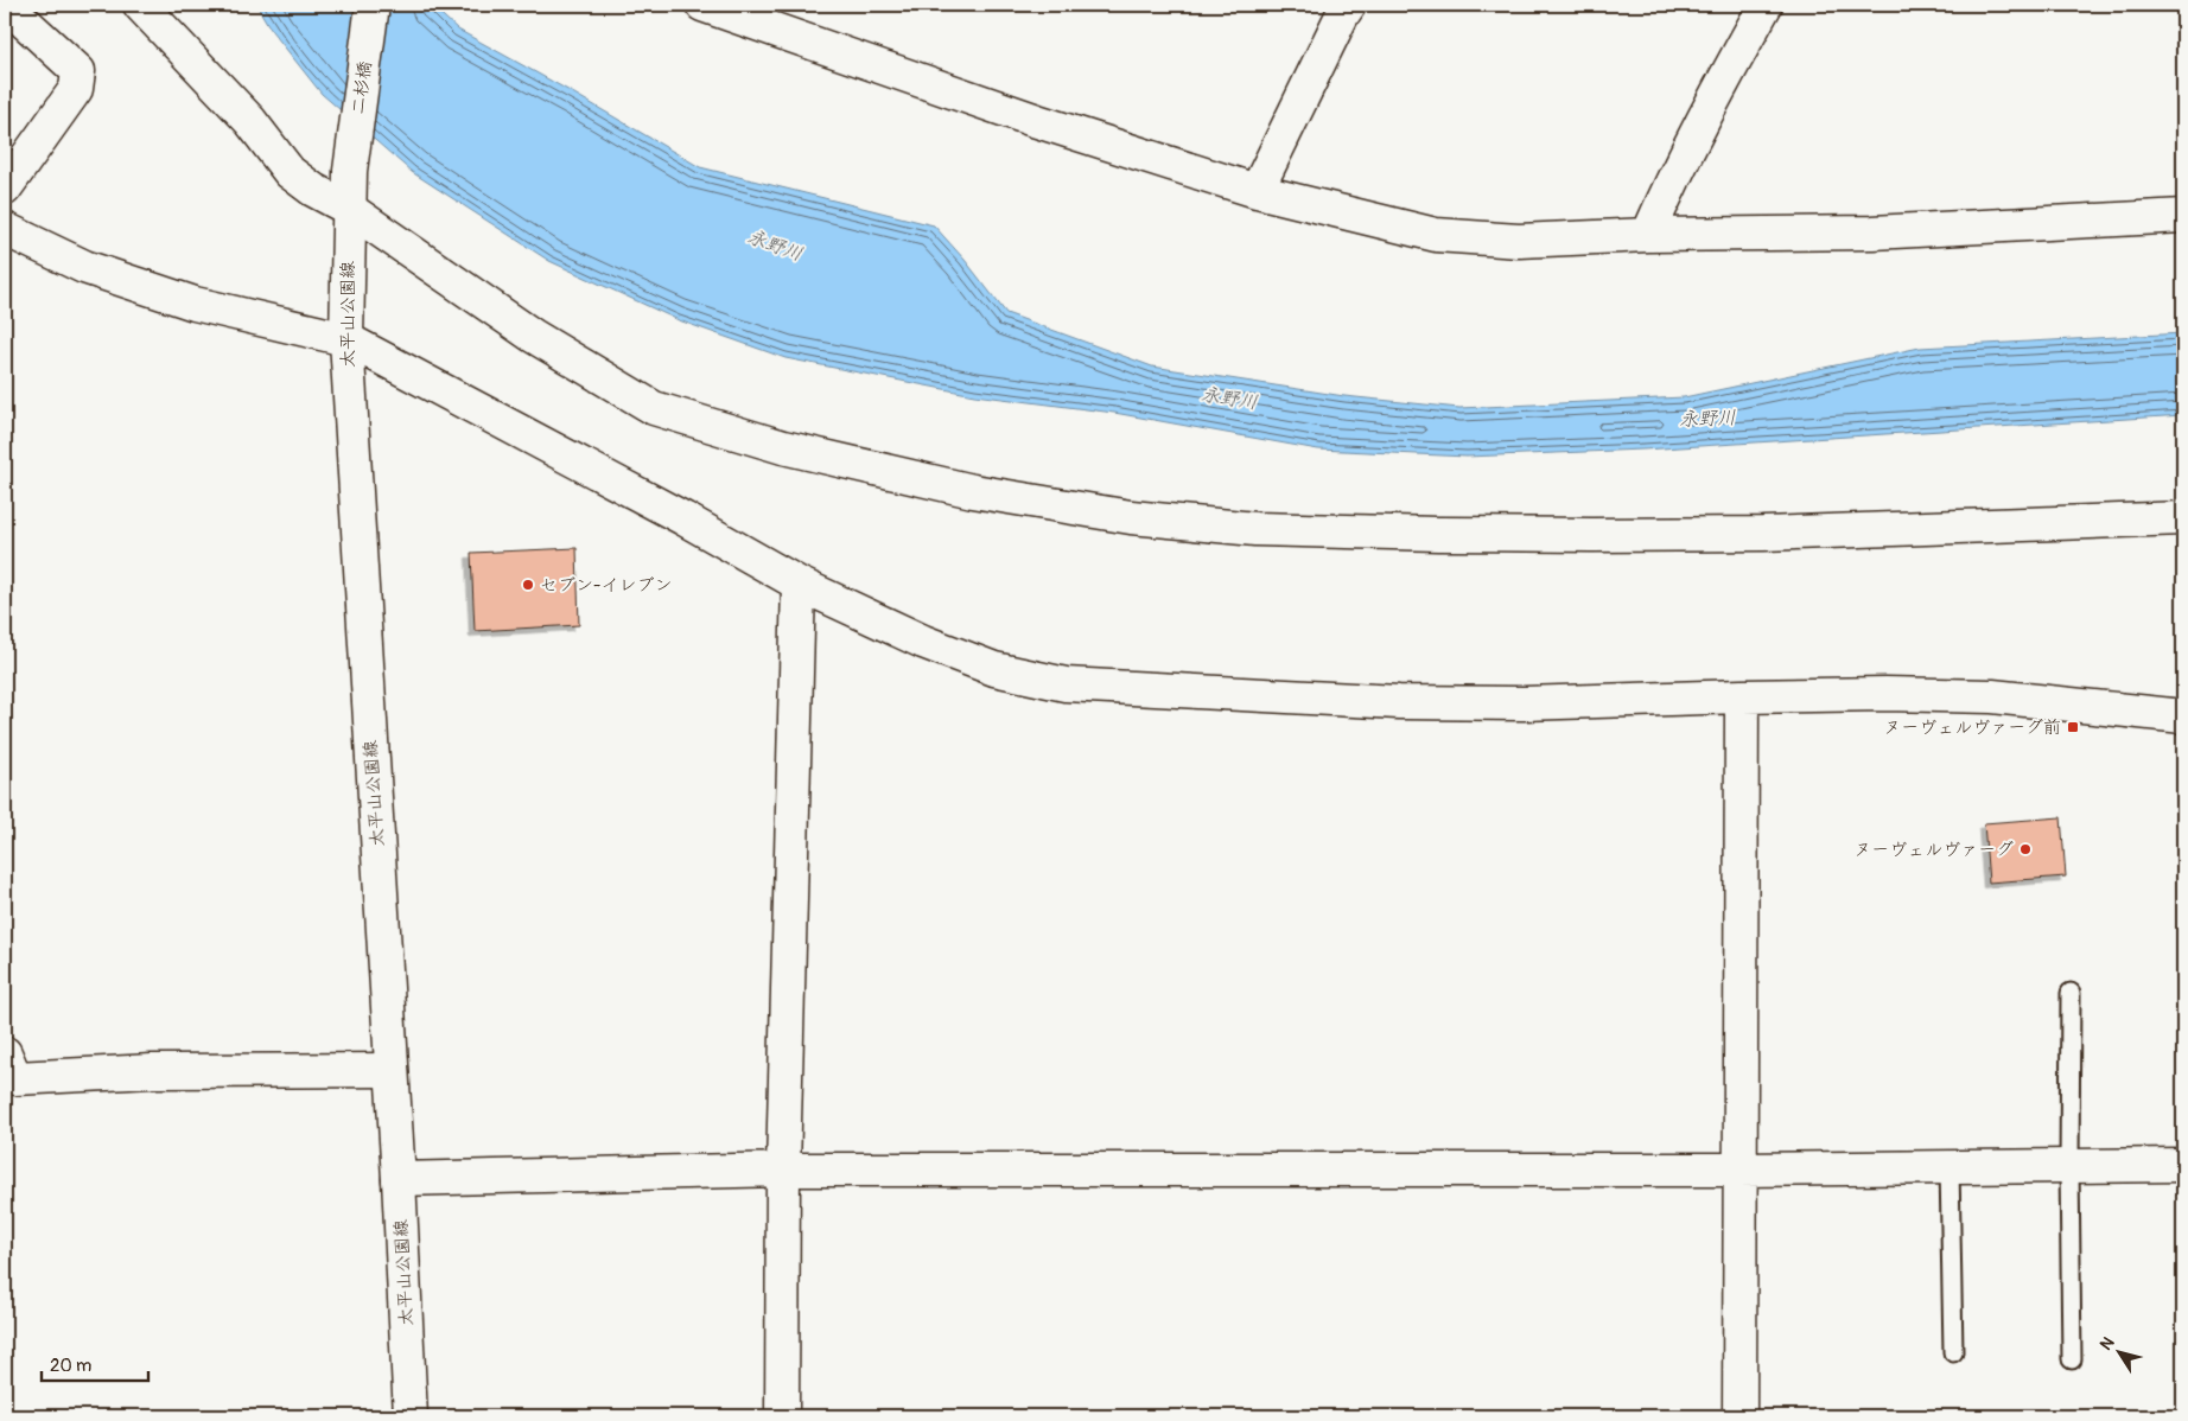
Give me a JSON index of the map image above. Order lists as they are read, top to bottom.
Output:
{
  "streets": {
    "street": ["二杉橋", "太平山公園線"]
  },
  "crossings": [
    ["二杉橋", "太平山公園線"]
  ],
  "water": ["永野川"],
  "places": {
    "other": ["セブン-イレブン", "ヌーヴェルヴァーグ"],
    "transit": ["ヌーヴェルヴァーグ前"]
  },
  "scale_bar": "20 m",
  "north": "top left"
}
